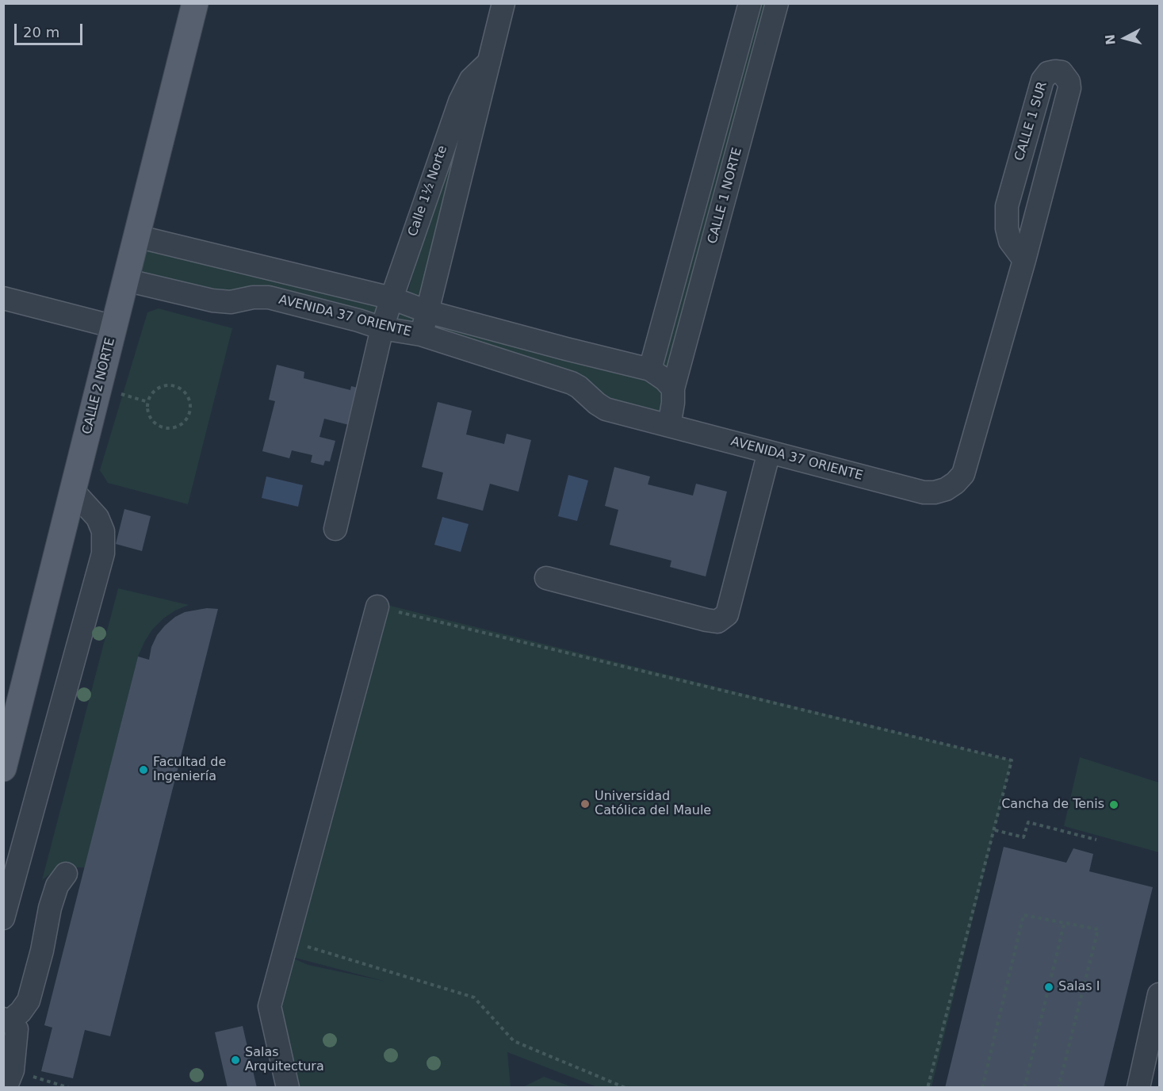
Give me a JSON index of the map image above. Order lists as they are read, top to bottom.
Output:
{
  "streets": {
    "main road": ["CALLE 2 NORTE"],
    "street": [
      "CALLE 1 SUR",
      "Calle 1½ Norte",
      "CALLE 1 NORTE",
      "AVENIDA 37 ORIENTE"
    ]
  },
  "crossings": [
    ["CALLE 1 SUR", "AVENIDA 37 ORIENTE"],
    ["Calle 1½ Norte", "AVENIDA 37 ORIENTE"],
    ["CALLE 1 NORTE", "AVENIDA 37 ORIENTE"],
    ["AVENIDA 37 ORIENTE", "CALLE 2 NORTE"]
  ],
  "places": [
    "Facultad de Ingeniería",
    "Universidad Católica del Maule",
    "Cancha de Tenis",
    "Salas I",
    "Salas Arquitectura"
  ],
  "scale_bar": "20 m",
  "north": "left"
}
